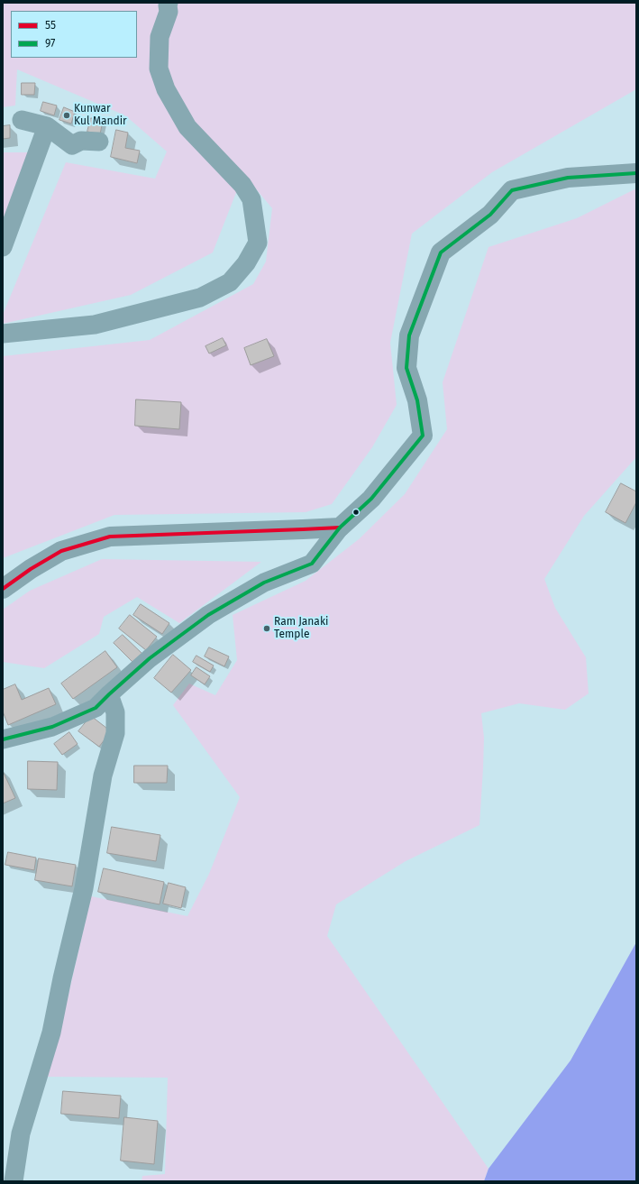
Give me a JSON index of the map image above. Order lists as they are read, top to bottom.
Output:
{
  "places": ["Kunwar Kul Mandir", "Ram Janaki Temple"],
  "lines": ["transit line 97", "transit line 55"],
  "legend": ["55", "97"]
}
